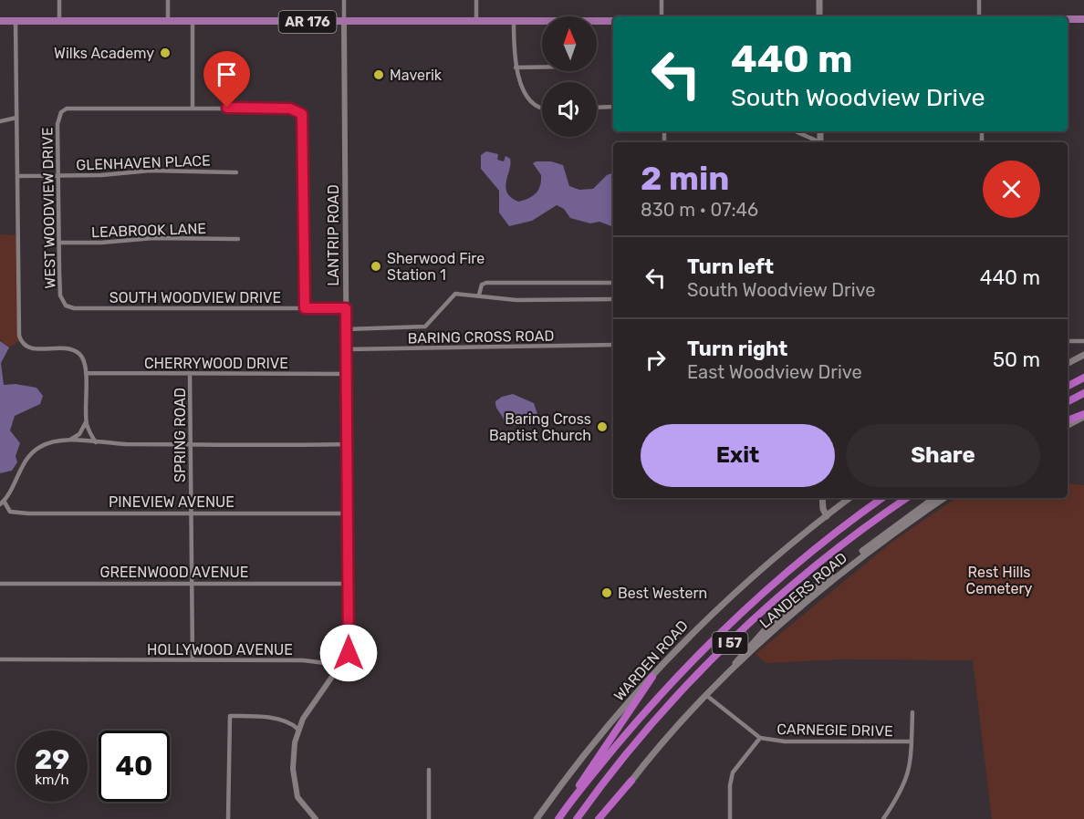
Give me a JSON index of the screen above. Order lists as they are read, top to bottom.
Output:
{
  "streets": {
    "highway": ["I 57"],
    "main road": ["AR 176", "LANDERS ROAD", "WARDEN ROAD"],
    "street": [
      "GLENHAVEN PLACE",
      "WEST WOODVIEW DRIVE",
      "LEABROOK LANE",
      "LANTRIP ROAD",
      "SOUTH WOODVIEW DRIVE",
      "BARING CROSS ROAD",
      "CHERRYWOOD DRIVE",
      "SPRING ROAD",
      "PINEVIEW AVENUE",
      "GREENWOOD AVENUE",
      "HOLLYWOOD AVENUE",
      "CARNEGIE DRIVE"
    ]
  },
  "crossings": [
    ["AR 176", "LANTRIP ROAD"],
    ["GLENHAVEN PLACE", "WEST WOODVIEW DRIVE"],
    ["WEST WOODVIEW DRIVE", "LEABROOK LANE"],
    ["WEST WOODVIEW DRIVE", "SOUTH WOODVIEW DRIVE"],
    ["LANTRIP ROAD", "SOUTH WOODVIEW DRIVE"],
    ["LANTRIP ROAD", "BARING CROSS ROAD"],
    ["LANTRIP ROAD", "CHERRYWOOD DRIVE"],
    ["LANTRIP ROAD", "PINEVIEW AVENUE"],
    ["LANTRIP ROAD", "GREENWOOD AVENUE"],
    ["LANTRIP ROAD", "HOLLYWOOD AVENUE"],
    ["CHERRYWOOD DRIVE", "SPRING ROAD"],
    ["SPRING ROAD", "PINEVIEW AVENUE"],
    ["SPRING ROAD", "GREENWOOD AVENUE"],
    ["SPRING ROAD", "HOLLYWOOD AVENUE"],
    ["LANDERS ROAD", "CARNEGIE DRIVE"]
  ],
  "parks": ["Rest Hills Cemetery"],
  "places": [
    "Wilks Academy",
    "Maverik",
    "Sherwood Fire Station 1",
    "Baring Cross Baptist Church",
    "Best Western"
  ],
  "north": "top",
  "page": {
    "turn": ["440 m", "South Woodview Drive"],
    "heading": ["2 min", "830 m · 07:46"],
    "list": [
      {
        "name": "Turn left",
        "note": "South Woodview Drive",
        "value": "440 m"
      },
      {
        "name": "Turn right",
        "note": "East Woodview Drive",
        "value": "50 m"
      }
    ],
    "buttons": ["Exit", "Share"],
    "speed": "29 km/h",
    "limit": "40"
  }
}
